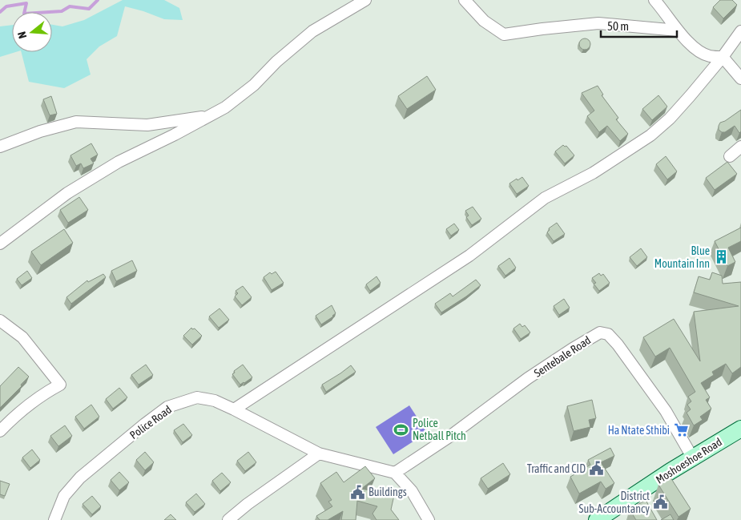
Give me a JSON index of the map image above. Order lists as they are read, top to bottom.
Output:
{
  "streets": {
    "street": ["Sentebale Road", "Police Road", "Moshoeshoe Road"]
  },
  "crossings": [
    ["Sentebale Road", "Police Road"],
    ["Sentebale Road", "Moshoeshoe Road"]
  ],
  "places": {
    "building": ["Blue Mountain Inn"],
    "sports": ["Police Netball Pitch"],
    "supermarket": ["Ha Ntate Sthibi"],
    "public building": ["Traffic and CID", "Buildings", "District Sub-Accountancy"]
  },
  "scale_bar": "50 m",
  "north": "left"
}
